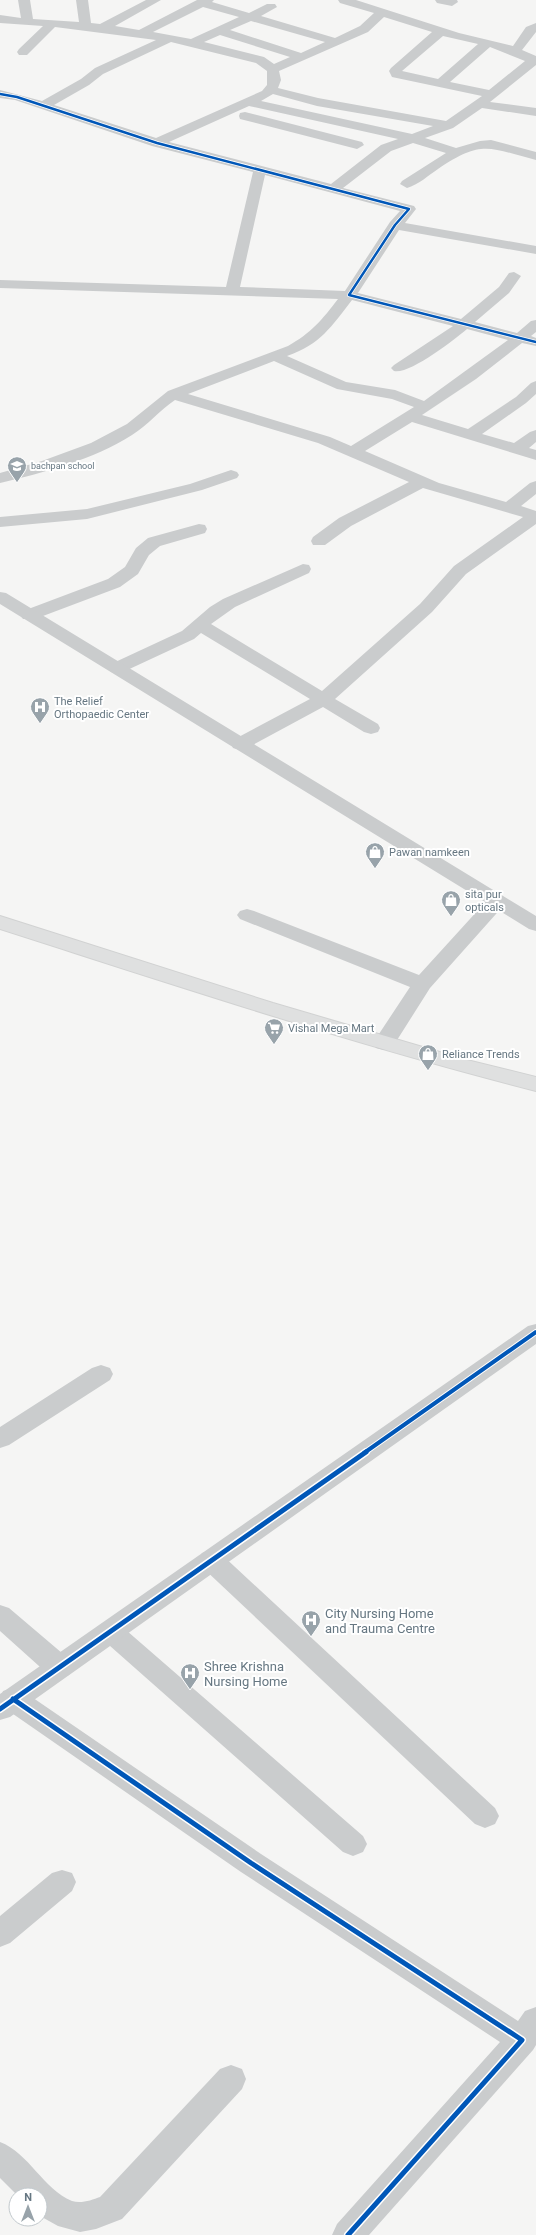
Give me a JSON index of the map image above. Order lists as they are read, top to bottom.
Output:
{
  "places": {
    "school or university": ["bachpan school"],
    "hospital": ["The Relief Orthopaedic Center", "City Nursing Home and Trauma Centre", "Shree Krishna Nursing Home"],
    "shop": ["Pawan namkeen", "sita pur opticals", "Reliance Trends"],
    "supermarket": ["Vishal Mega Mart"]
  },
  "north": "top"
}
